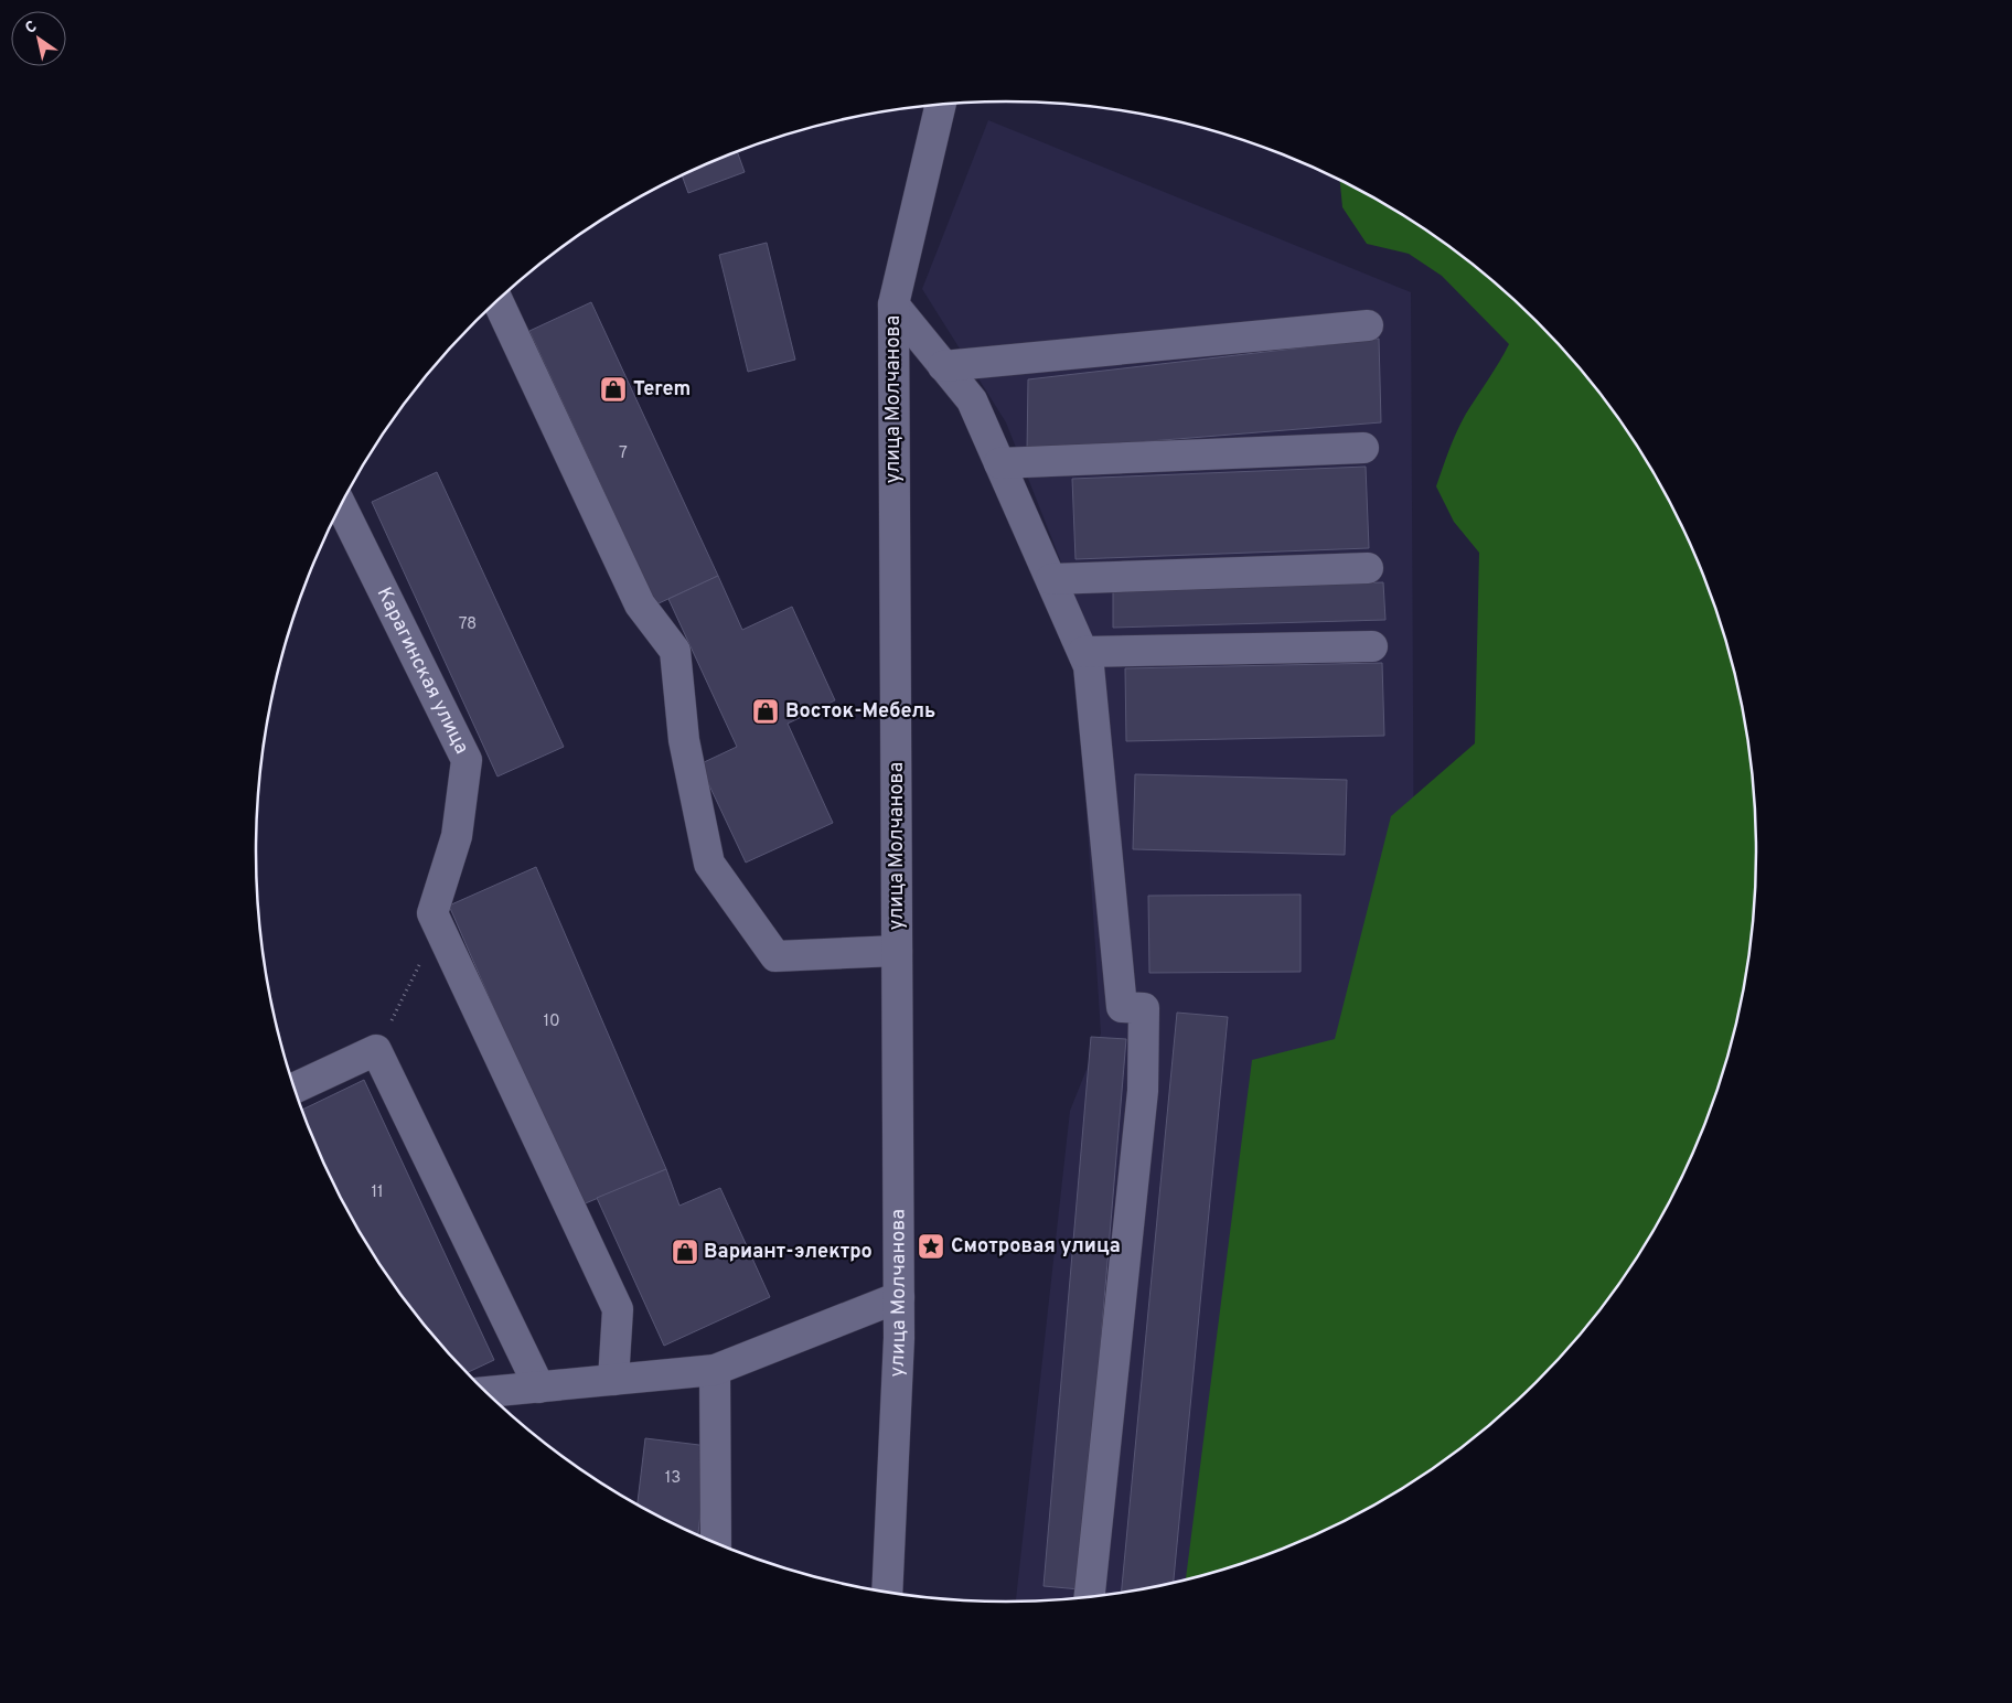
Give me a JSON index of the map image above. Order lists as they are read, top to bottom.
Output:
{
  "streets": {
    "street": ["улица Молчанова", "Карагинская улица"]
  },
  "places": {
    "shop": ["Terem", "Восток-Мебель", "Вариант-электро"],
    "place": ["Смотровая улица"]
  },
  "house_numbers": [
    "7",
    "78",
    "10",
    "11",
    "13"
  ],
  "north": "top left"
}
